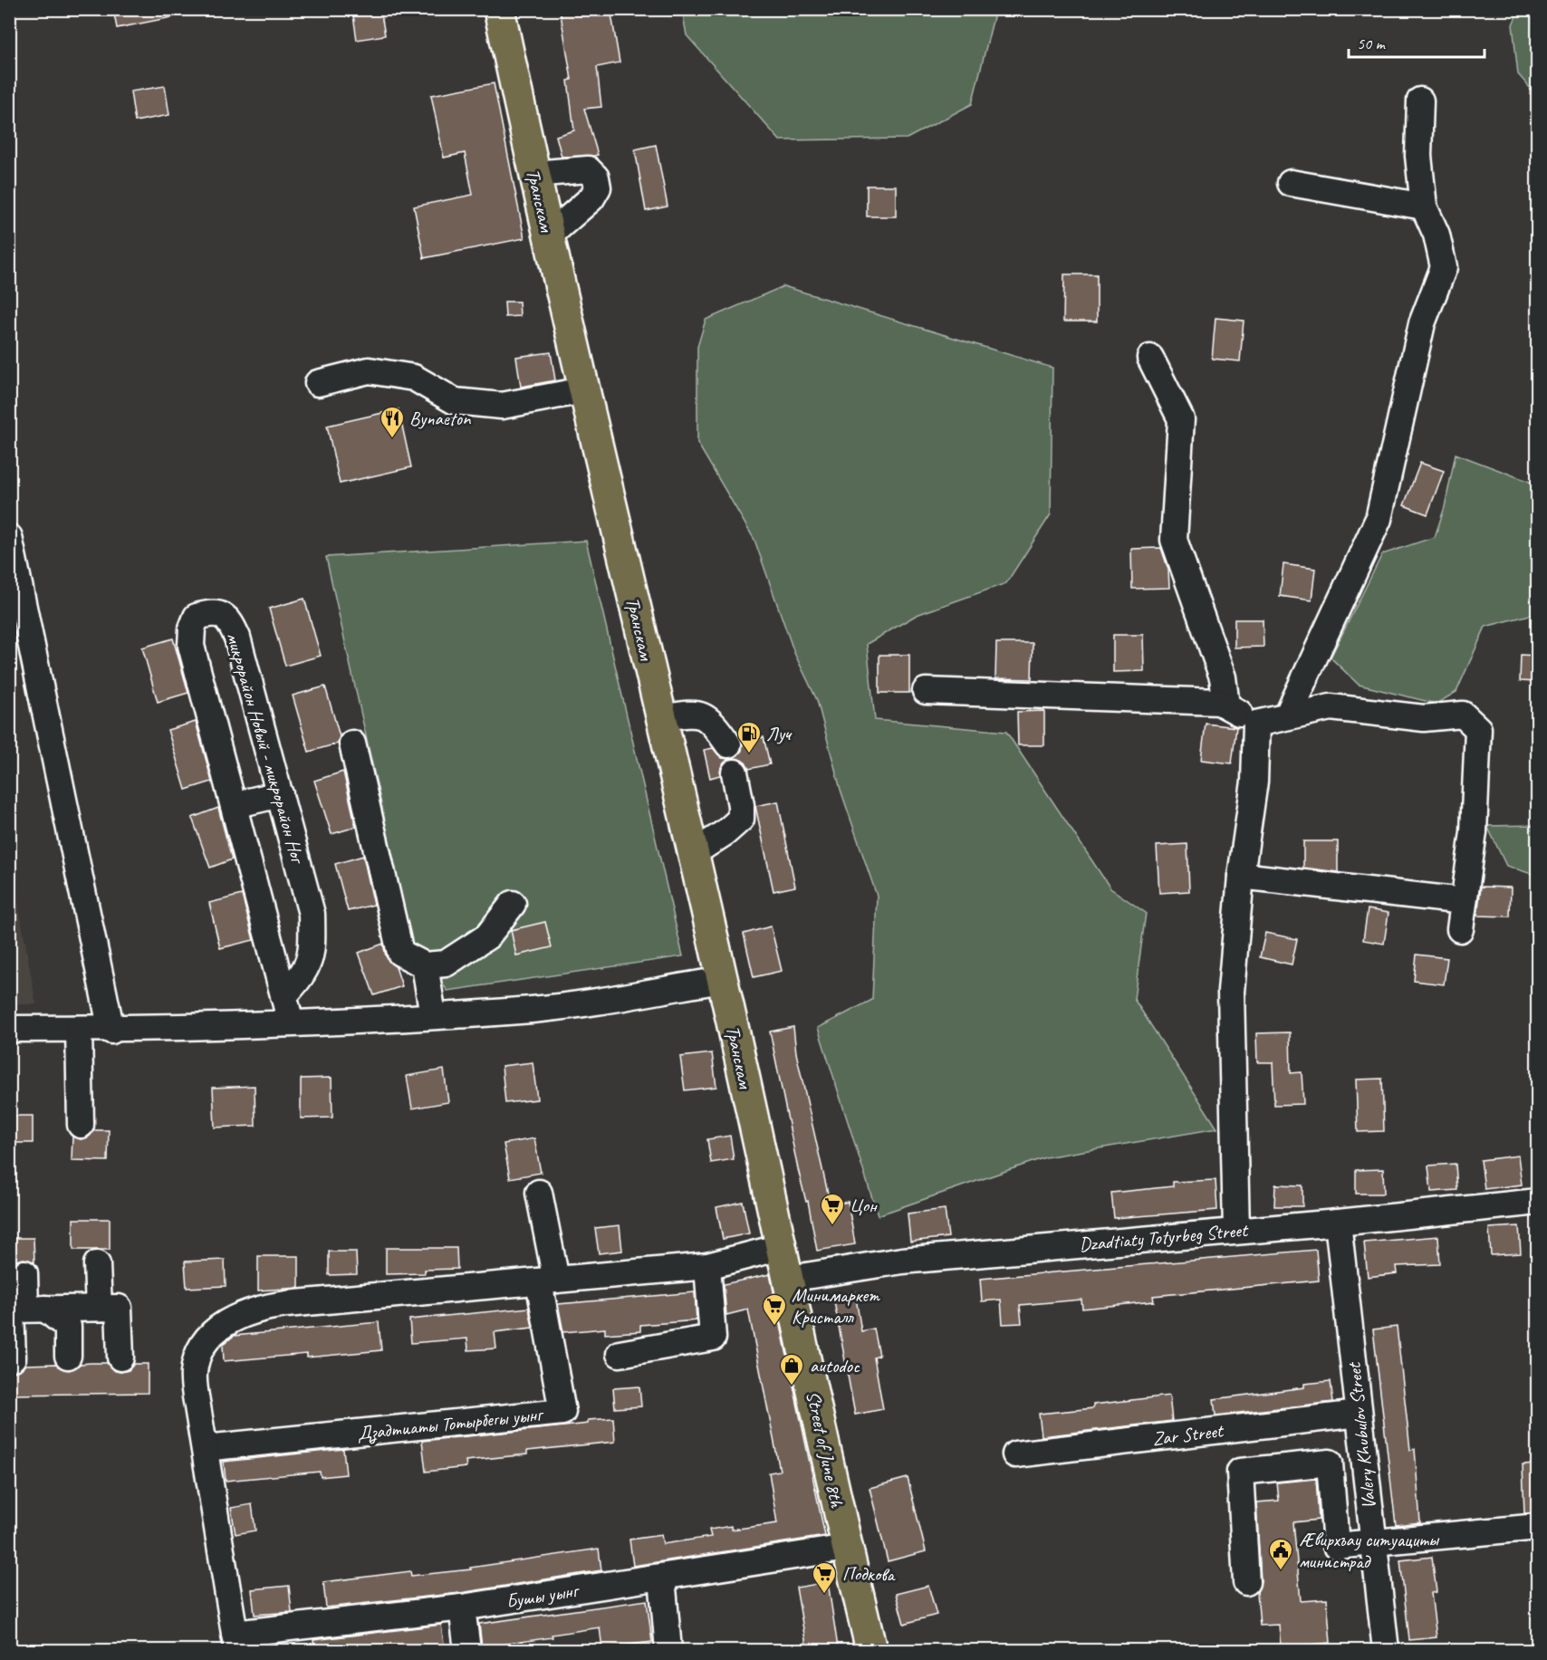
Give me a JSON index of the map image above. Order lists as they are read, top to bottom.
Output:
{
  "streets": {
    "highway": ["Транскам", "Street of June 8th"],
    "street": [
      "микрорайон Новый - микрорайон Ног",
      "Dzadtiaty Totyrbeg Street",
      "Дзадтиаты Тотырбегы уынг",
      "Zar Street",
      "Valery Khubulov Street",
      "Бушы уынг"
    ]
  },
  "crossings": [
    ["Транскам", "Street of June 8th"],
    ["Dzadtiaty Totyrbeg Street", "Valery Khubulov Street"],
    ["Dzadtiaty Totyrbeg Street", "Street of June 8th"],
    ["Zar Street", "Valery Khubulov Street"],
    ["Street of June 8th", "Бушы уынг"]
  ],
  "places": {
    "restaurant": ["Bynaeton"],
    "fuel station": ["Луч"],
    "supermarket": ["Цон", "Минимаркет Кристалл", "Подкова"],
    "shop": ["autodoc"],
    "public building": ["Æвирхъау ситуациты министрад"]
  },
  "scale_bar": "50 m"
}
